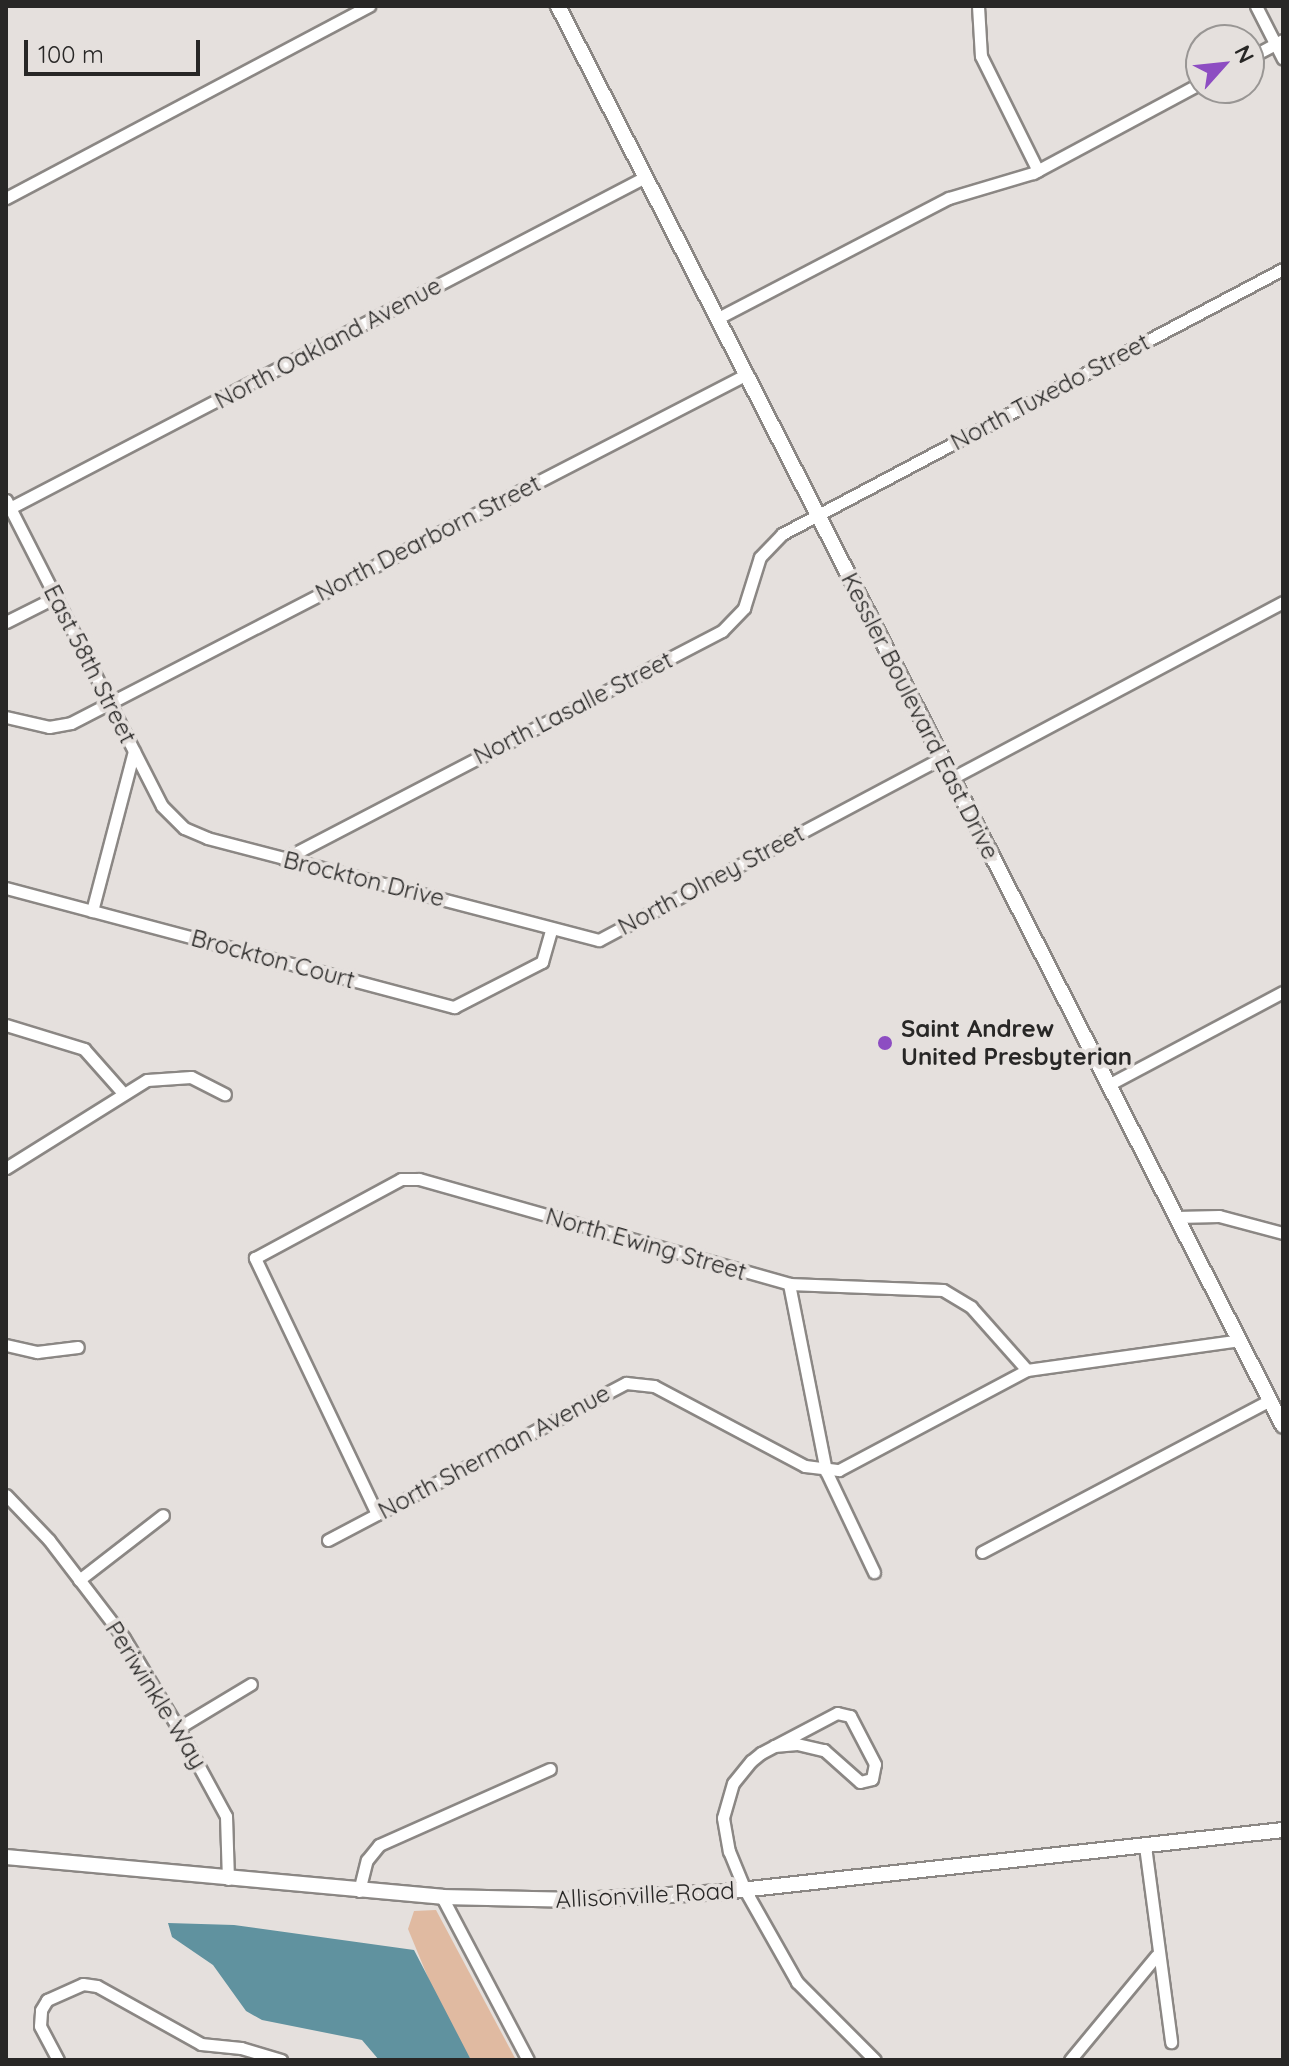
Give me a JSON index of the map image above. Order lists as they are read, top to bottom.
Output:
{
  "streets": {
    "main road": ["Kessler Boulevard East Drive", "Allisonville Road"],
    "street": [
      "North Oakland Avenue",
      "North Tuxedo Street",
      "North Dearborn Street",
      "East 58th Street",
      "North Lasalle Street",
      "Brockton Drive",
      "North Olney Street",
      "Brockton Court",
      "North Ewing Street",
      "North Sherman Avenue",
      "Periwinkle Way"
    ]
  },
  "crossings": [
    ["North Oakland Avenue", "East 58th Street"],
    ["North Oakland Avenue", "Kessler Boulevard East Drive"],
    ["North Tuxedo Street", "North Lasalle Street"],
    ["North Tuxedo Street", "Kessler Boulevard East Drive"],
    ["North Dearborn Street", "East 58th Street"],
    ["North Dearborn Street", "Kessler Boulevard East Drive"],
    ["East 58th Street", "Brockton Drive"],
    ["North Lasalle Street", "Kessler Boulevard East Drive"],
    ["North Lasalle Street", "Brockton Drive"],
    ["Kessler Boulevard East Drive", "North Olney Street"],
    ["Brockton Drive", "North Olney Street"],
    ["Brockton Drive", "Brockton Court"],
    ["North Olney Street", "Brockton Court"],
    ["North Ewing Street", "North Sherman Avenue"],
    ["Periwinkle Way", "Allisonville Road"]
  ],
  "places": ["Saint Andrew United Presbyterian"],
  "scale_bar": "100 m",
  "north": "top right"
}
